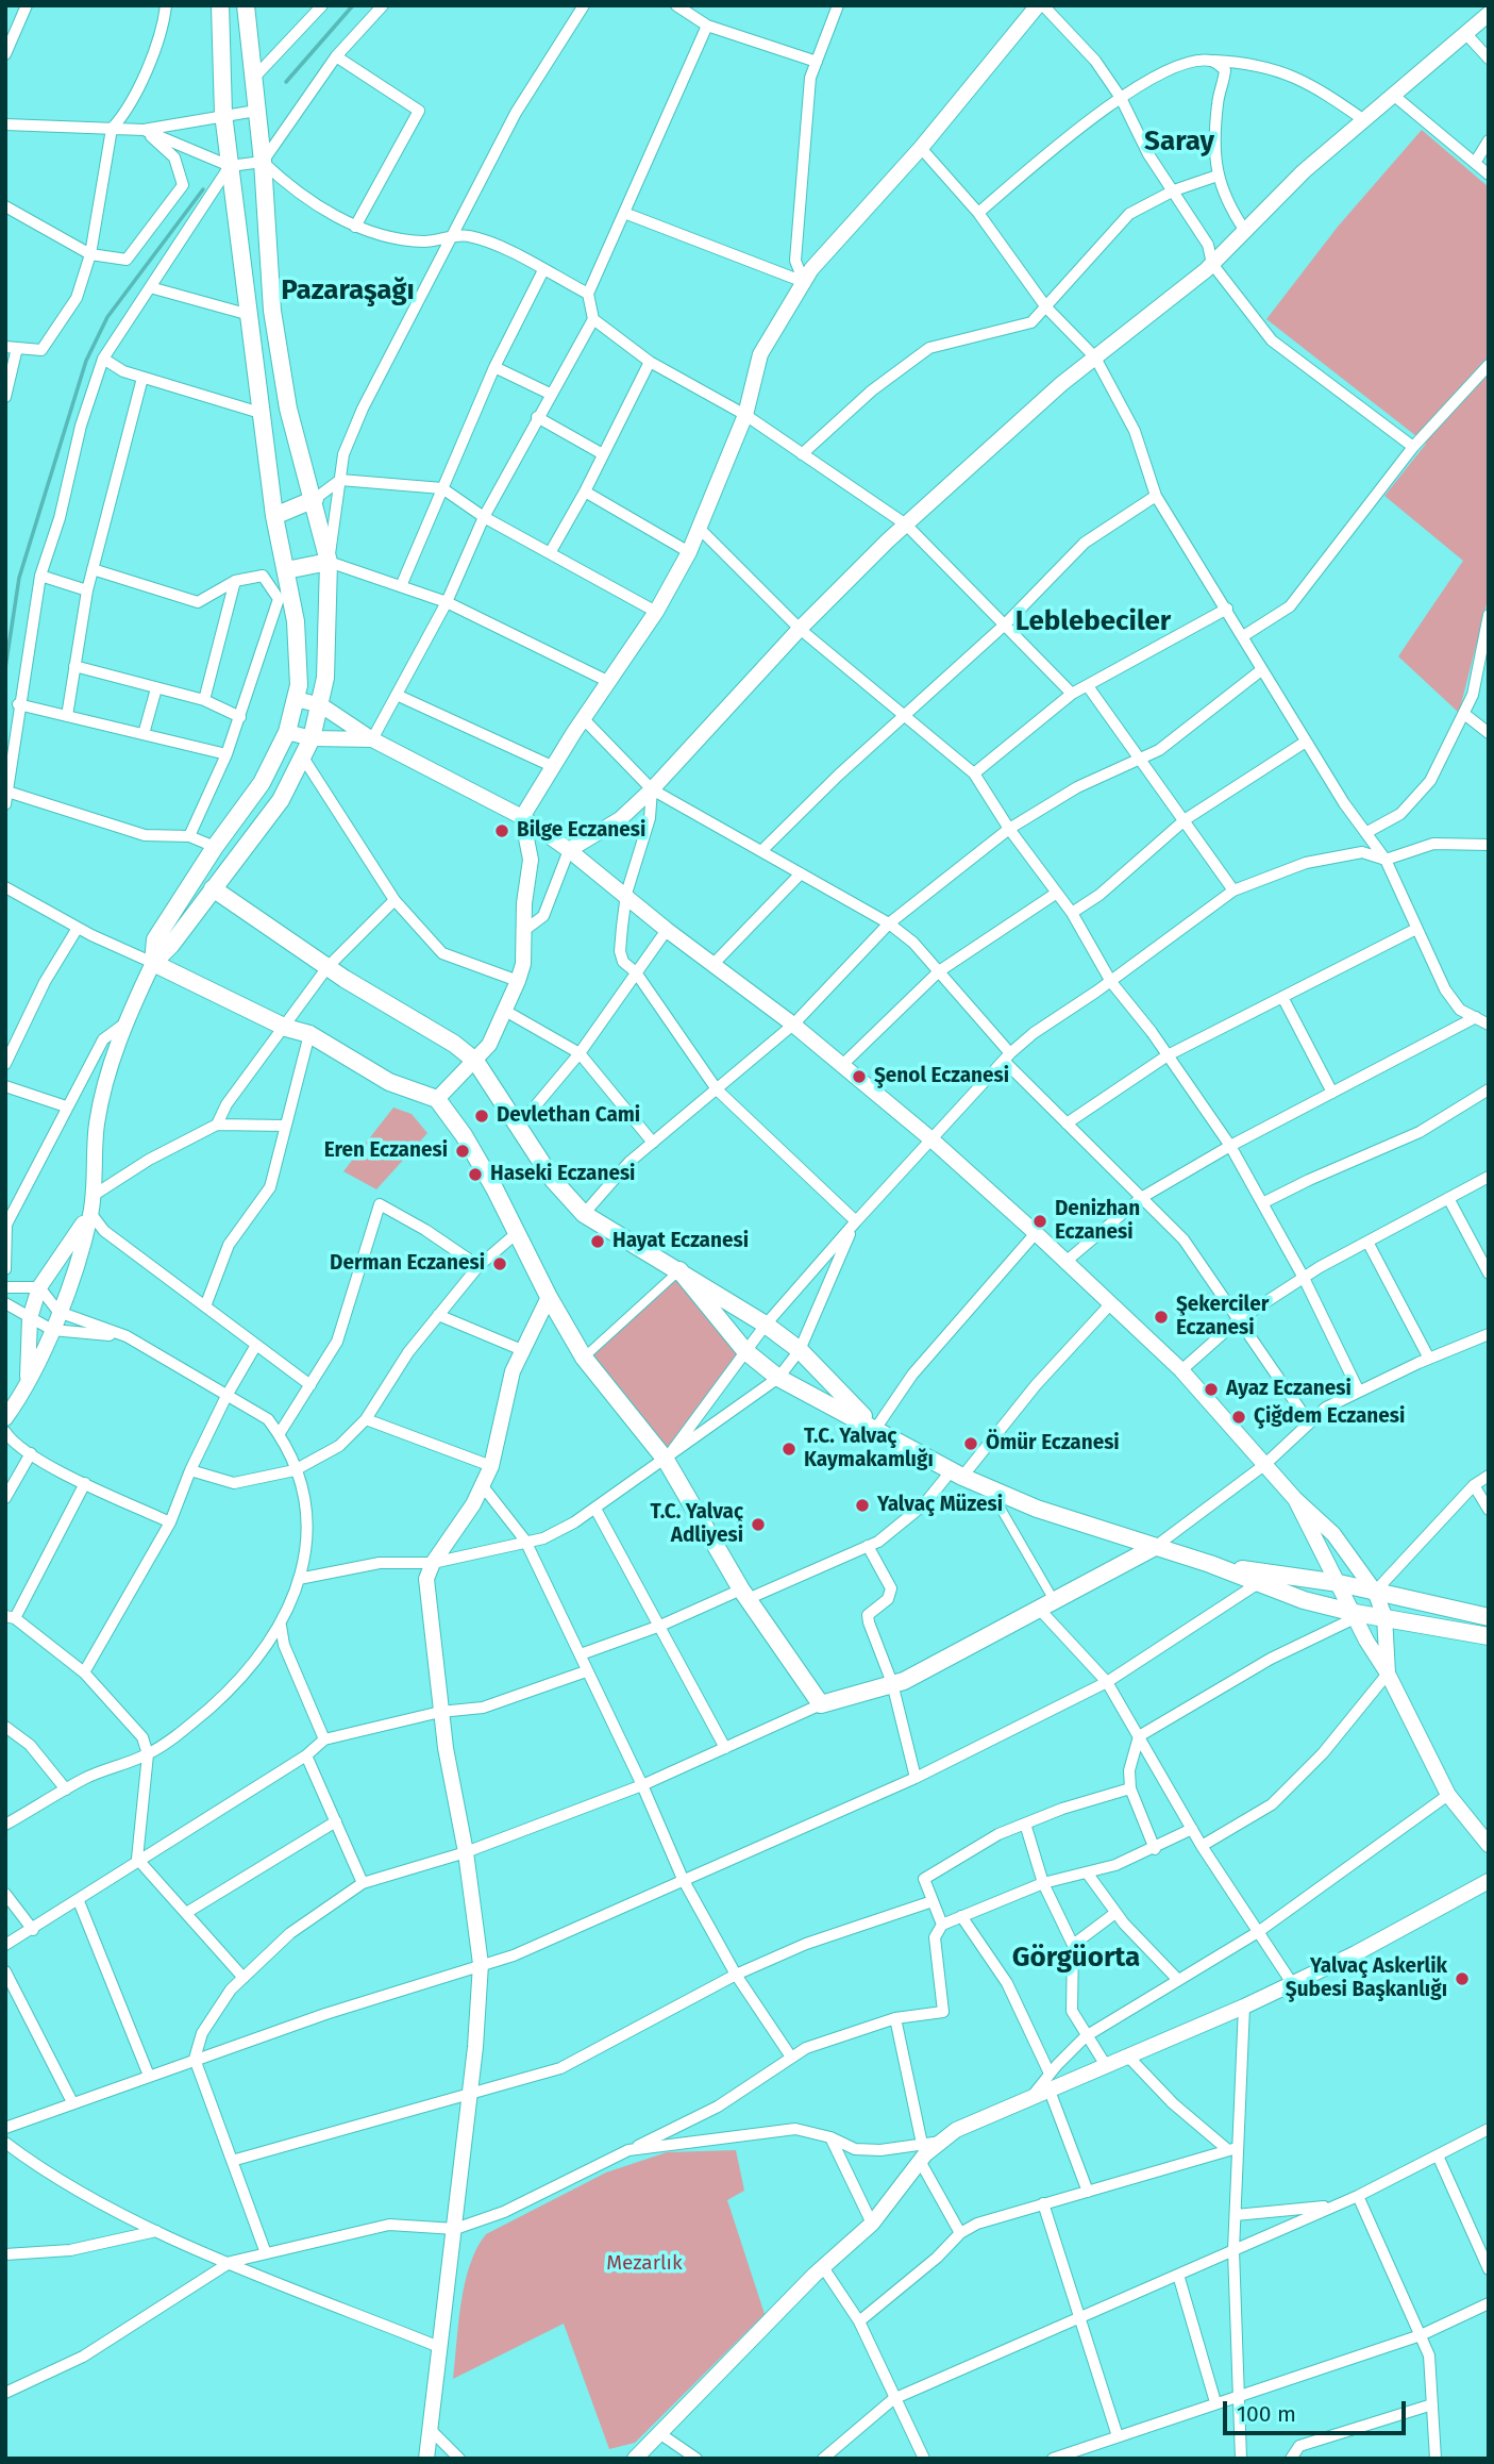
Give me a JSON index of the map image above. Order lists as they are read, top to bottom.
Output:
{
  "districts": [
    "Saray",
    "Pazaraşağı",
    "Leblebeciler",
    "Görgüorta"
  ],
  "parks": ["Mezarlık"],
  "places": [
    "Bilge Eczanesi",
    "Şenol Eczanesi",
    "Devlethan Cami",
    "Eren Eczanesi",
    "Haseki Eczanesi",
    "Denizhan Eczanesi",
    "Hayat Eczanesi",
    "Derman Eczanesi",
    "Şekerciler Eczanesi",
    "Ayaz Eczanesi",
    "Çiğdem Eczanesi",
    "Ömür Eczanesi",
    "T.C. Yalvaç Kaymakamlığı",
    "Yalvaç Müzesi",
    "T.C. Yalvaç Adliyesi",
    "Yalvaç Askerlik Şubesi Başkanlığı"
  ],
  "scale_bar": "100 m"
}
